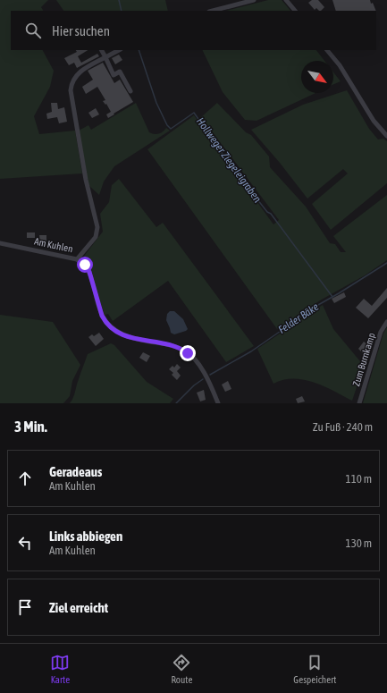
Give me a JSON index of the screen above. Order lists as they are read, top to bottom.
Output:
{
  "streets": {
    "street": ["Am Kuhlen", "Zum Burnkamp"]
  },
  "water": ["Hollweger Ziegeleigraben", "Felder Bäke"],
  "north": "bottom right",
  "page": {
    "search": "Hier suchen",
    "heading": ["3 Min.", "Zu Fuß · 240 m"],
    "list": [
      ["Geradeaus", "Am Kuhlen", "110 m"],
      ["Links abbiegen", "Am Kuhlen", "130 m"],
      "Ziel erreicht"
    ],
    "nav": ["Karte", "Route", "Gespeichert"]
  }
}
